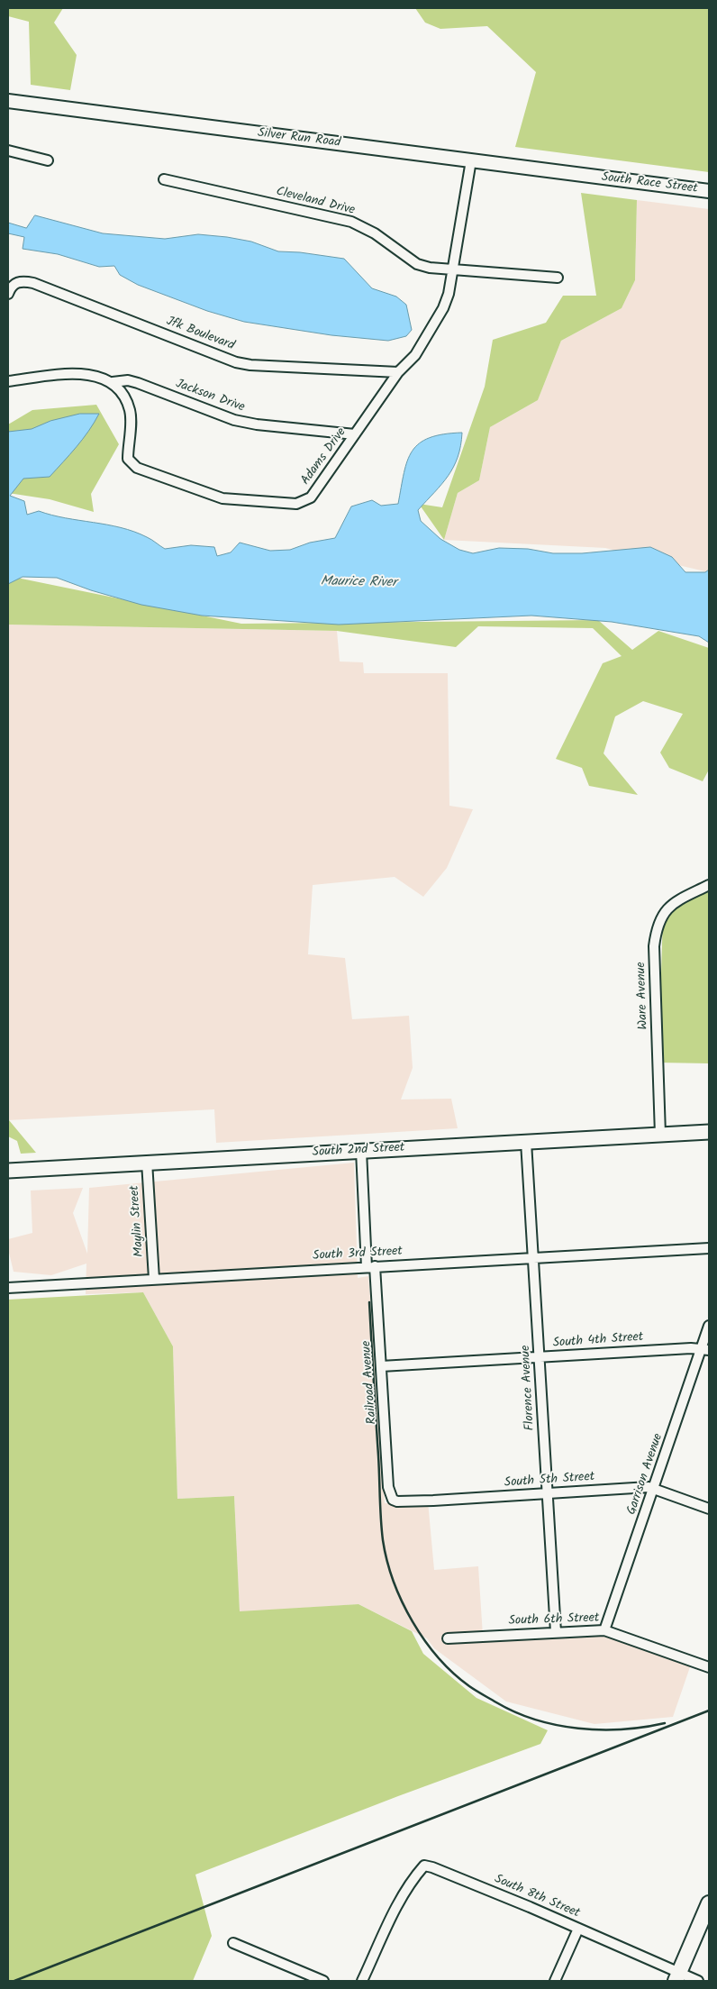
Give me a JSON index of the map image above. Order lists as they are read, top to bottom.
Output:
{
  "streets": {
    "main road": ["Silver Run Road", "South Race Street", "South 2nd Street"],
    "street": [
      "Cleveland Drive",
      "Jfk Boulevard",
      "Jackson Drive",
      "Adams Drive",
      "Ware Avenue",
      "Maylin Street",
      "South 3rd Street",
      "South 4th Street",
      "Railroad Avenue",
      "Florence Avenue",
      "Garrison Avenue",
      "South 5th Street",
      "South 6th Street",
      "South 8th Street"
    ]
  },
  "crossings": [
    ["Silver Run Road", "South Race Street"],
    ["Silver Run Road", "Adams Drive"],
    ["Cleveland Drive", "Adams Drive"],
    ["Jfk Boulevard", "Adams Drive"],
    ["Jackson Drive", "Adams Drive"],
    ["Ware Avenue", "South 2nd Street"],
    ["South 2nd Street", "Maylin Street"],
    ["South 2nd Street", "Railroad Avenue"],
    ["South 2nd Street", "Florence Avenue"],
    ["Maylin Street", "South 3rd Street"],
    ["South 3rd Street", "Railroad Avenue"],
    ["South 3rd Street", "Florence Avenue"],
    ["South 4th Street", "Railroad Avenue"],
    ["South 4th Street", "Florence Avenue"],
    ["South 4th Street", "Garrison Avenue"],
    ["Railroad Avenue", "South 5th Street"],
    ["Florence Avenue", "South 5th Street"],
    ["Florence Avenue", "South 6th Street"],
    ["Garrison Avenue", "South 5th Street"],
    ["Garrison Avenue", "South 6th Street"]
  ],
  "water": ["Maurice River"]
}
